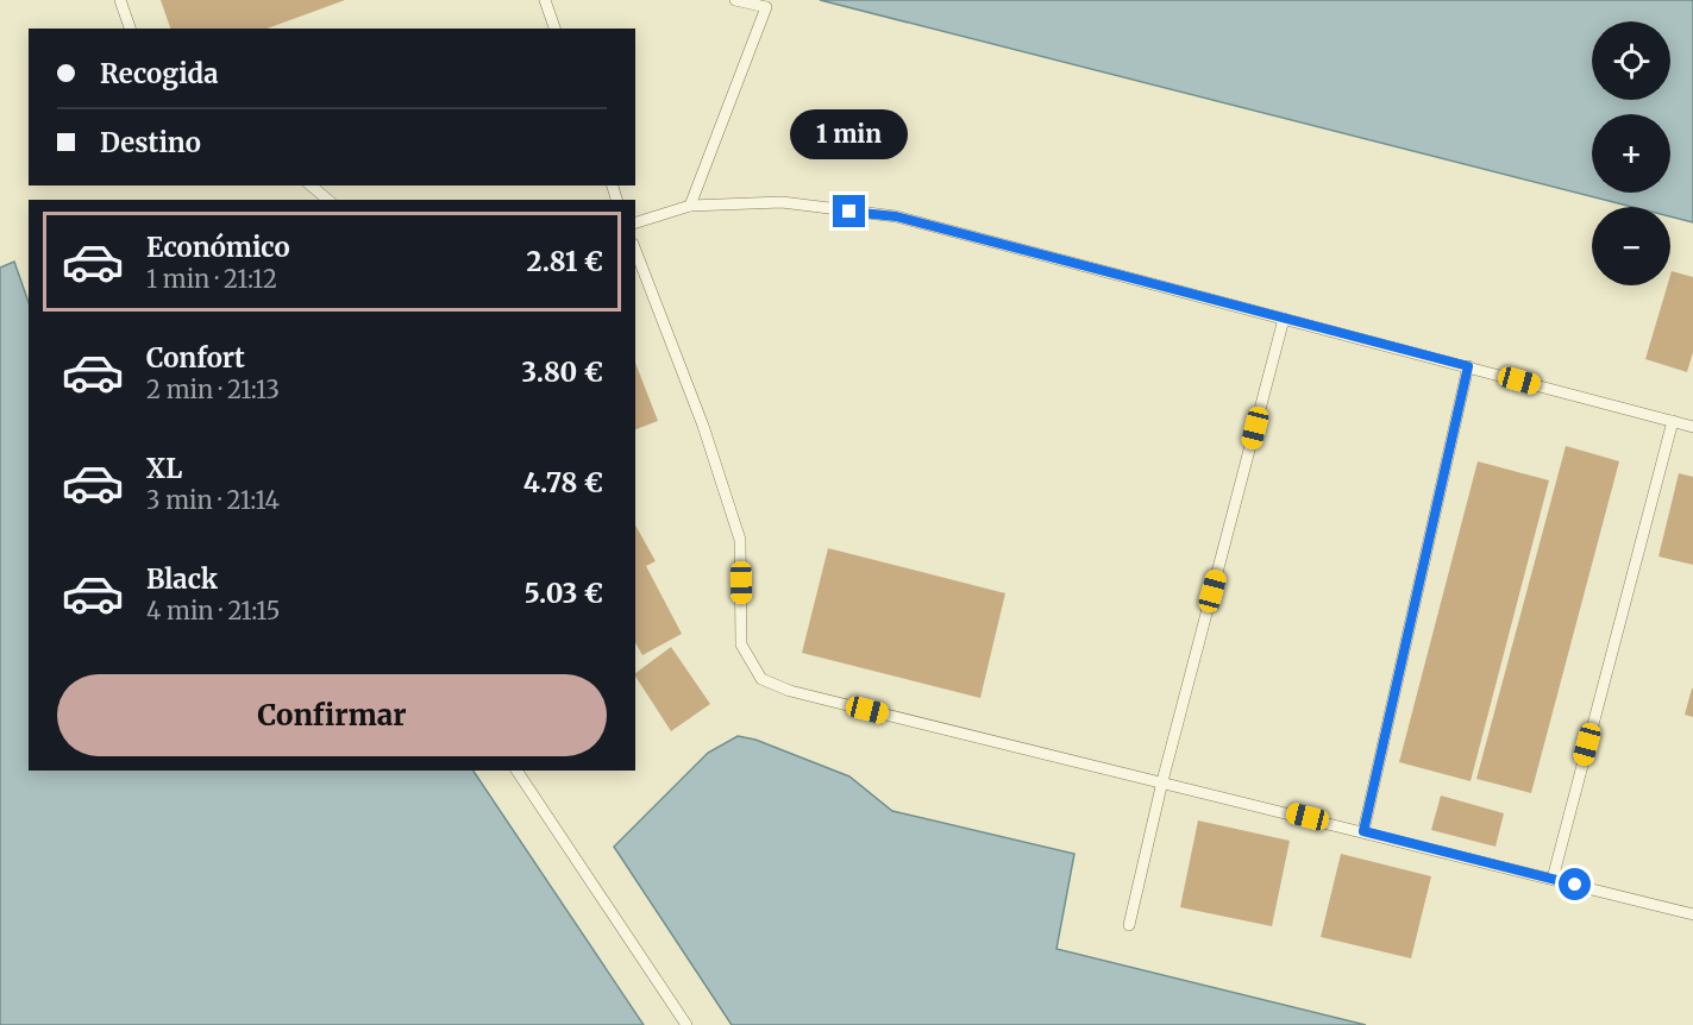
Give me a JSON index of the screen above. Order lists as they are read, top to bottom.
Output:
{
  "page": {
    "map_buttons": ["+", "−"],
    "banner": ["Recogida", "Destino"],
    "bubble": "1 min",
    "list": [
      {
        "name": "Económico",
        "note": "1 min · 21:12",
        "value": "2.81 €"
      },
      {
        "name": "Confort",
        "note": "2 min · 21:13",
        "value": "3.80 €"
      },
      {
        "name": "XL",
        "note": "3 min · 21:14",
        "value": "4.78 €"
      },
      {
        "name": "Black",
        "note": "4 min · 21:15",
        "value": "5.03 €"
      }
    ],
    "buttons": "Confirmar"
  }
}
